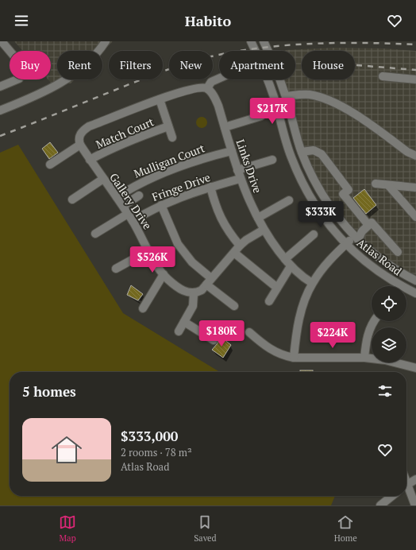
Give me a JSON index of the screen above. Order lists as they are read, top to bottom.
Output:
{
  "streets": {
    "street": [
      "Match Court",
      "Mulligan Court",
      "Links Drive",
      "Fringe Drive",
      "Gallery Drive",
      "Atlas Road"
    ]
  },
  "crossings": [
    ["Match Court", "Gallery Drive"],
    ["Mulligan Court", "Links Drive"],
    ["Mulligan Court", "Gallery Drive"],
    ["Links Drive", "Fringe Drive"],
    ["Fringe Drive", "Gallery Drive"]
  ],
  "page": {
    "header": "Habito",
    "chip": [
      "Buy",
      "Rent",
      "Filters",
      "New",
      "Apartment",
      "House"
    ],
    "price": [
      "$217K",
      "$333K",
      "$526K",
      "$180K",
      "$224K"
    ],
    "heading": "5 homes",
    "list": [
      {
        "name": "$333,000",
        "note": "2 rooms · 78 m² · Atlas Road"
      }
    ],
    "tabs": ["Map", "Saved", "Home"]
  }
}
